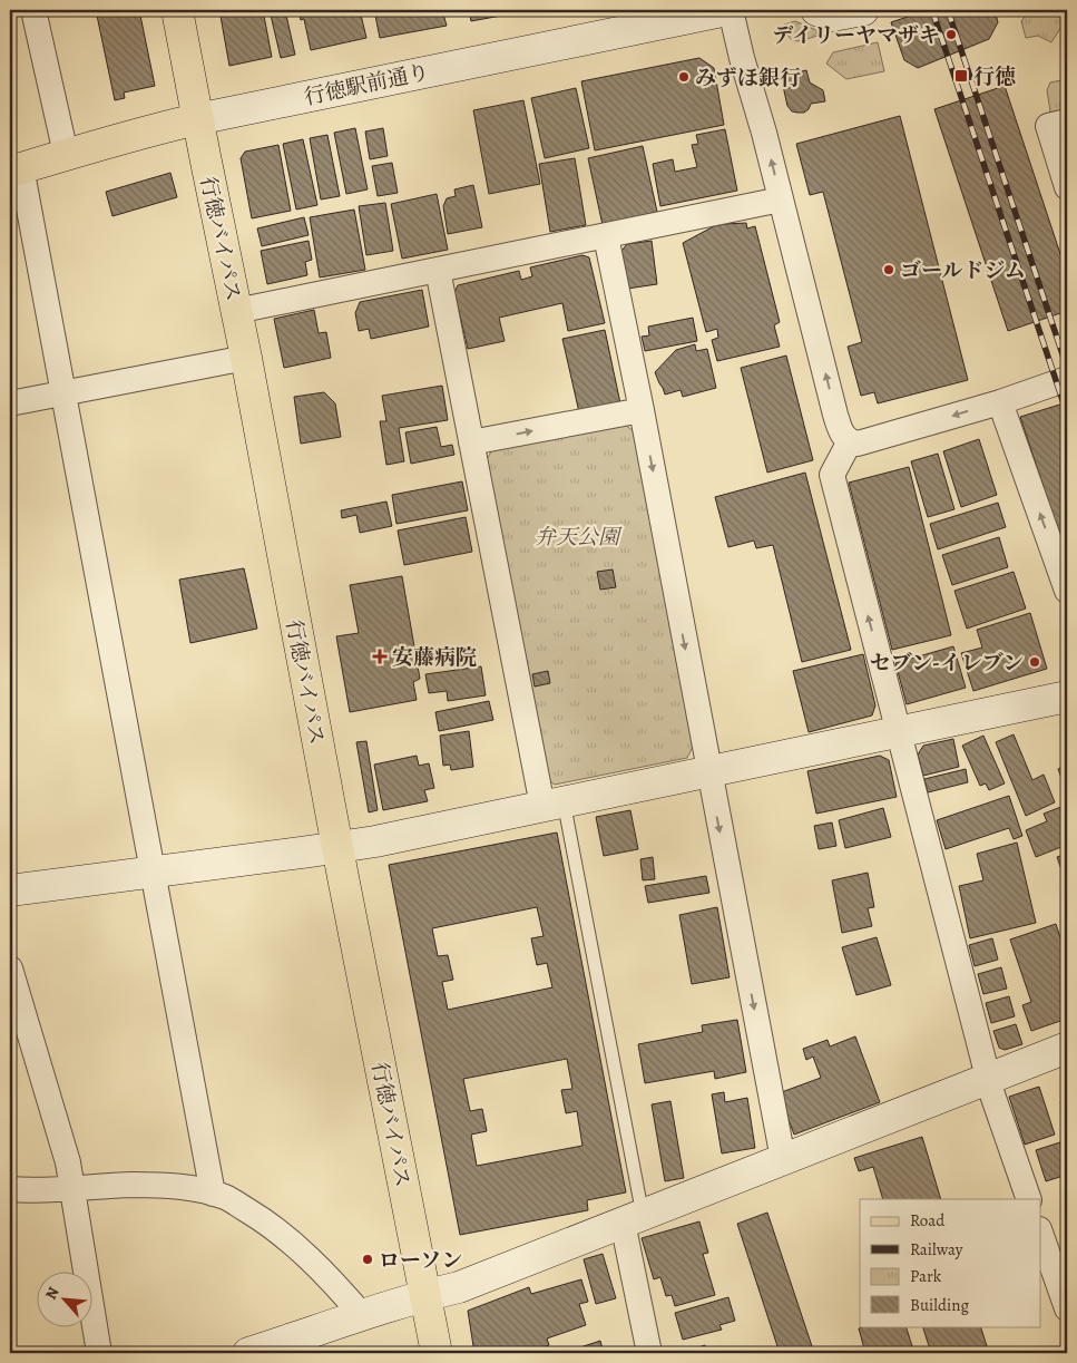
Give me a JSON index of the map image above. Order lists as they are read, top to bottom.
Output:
{
  "streets": {
    "main road": ["行徳駅前通り", "行徳バイパス"]
  },
  "crossings": [
    ["行徳駅前通り", "行徳バイパス"]
  ],
  "parks": ["弁天公園"],
  "places": {
    "other": [
      "デイリーヤマザキ",
      "みずほ銀行",
      "ゴールドジム",
      "セブン-イレブン",
      "ローソン"
    ],
    "transit": ["行徳"],
    "health": ["安藤病院"]
  },
  "legend": [
    "Road",
    "Railway",
    "Park",
    "Building"
  ],
  "north": "top left"
}
